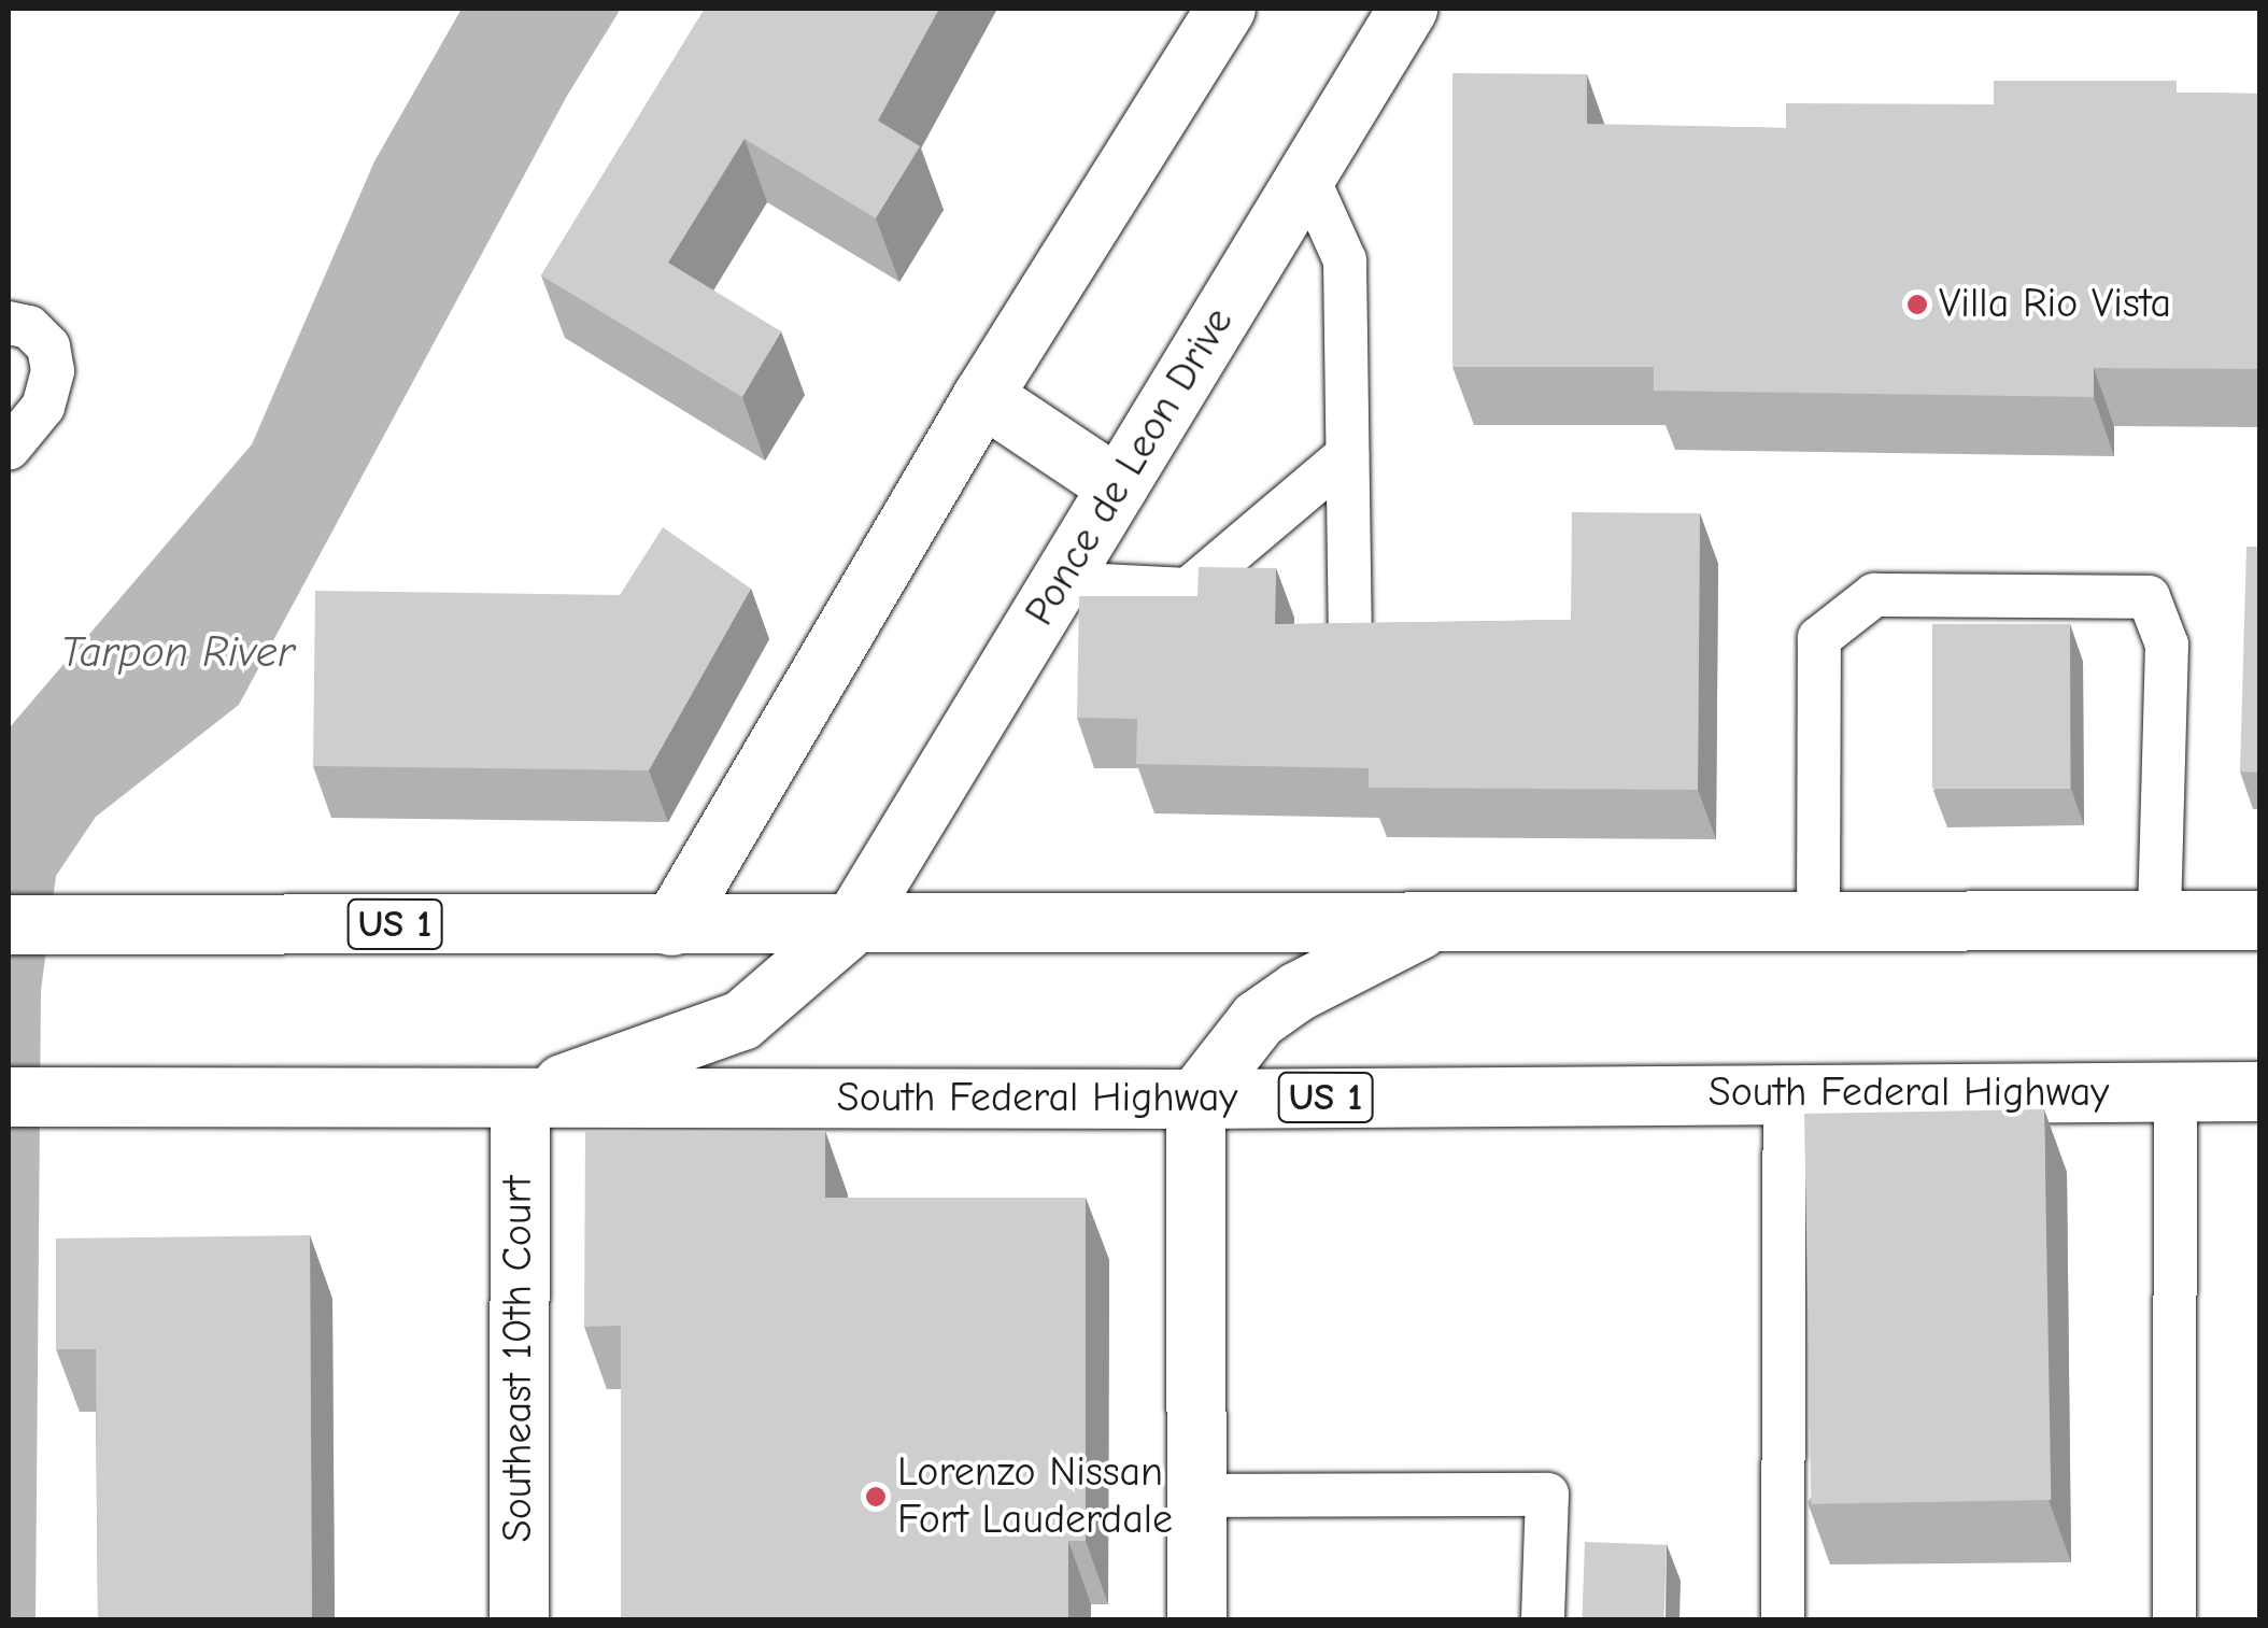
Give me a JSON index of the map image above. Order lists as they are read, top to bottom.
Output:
{
  "streets": {
    "main road": [
      "Ponce de Leon Drive",
      "US 1",
      "South Federal Highway",
      "Southeast 10th Court"
    ]
  },
  "crossings": [
    ["Ponce de Leon Drive", "US 1"],
    ["Ponce de Leon Drive", "South Federal Highway"],
    ["Ponce de Leon Drive", "Southeast 10th Court"],
    ["South Federal Highway", "Southeast 10th Court"]
  ],
  "water": ["Tarpon River"],
  "places": ["Villa Rio Vista", "Lorenzo Nissan Fort Lauderdale"]
}
